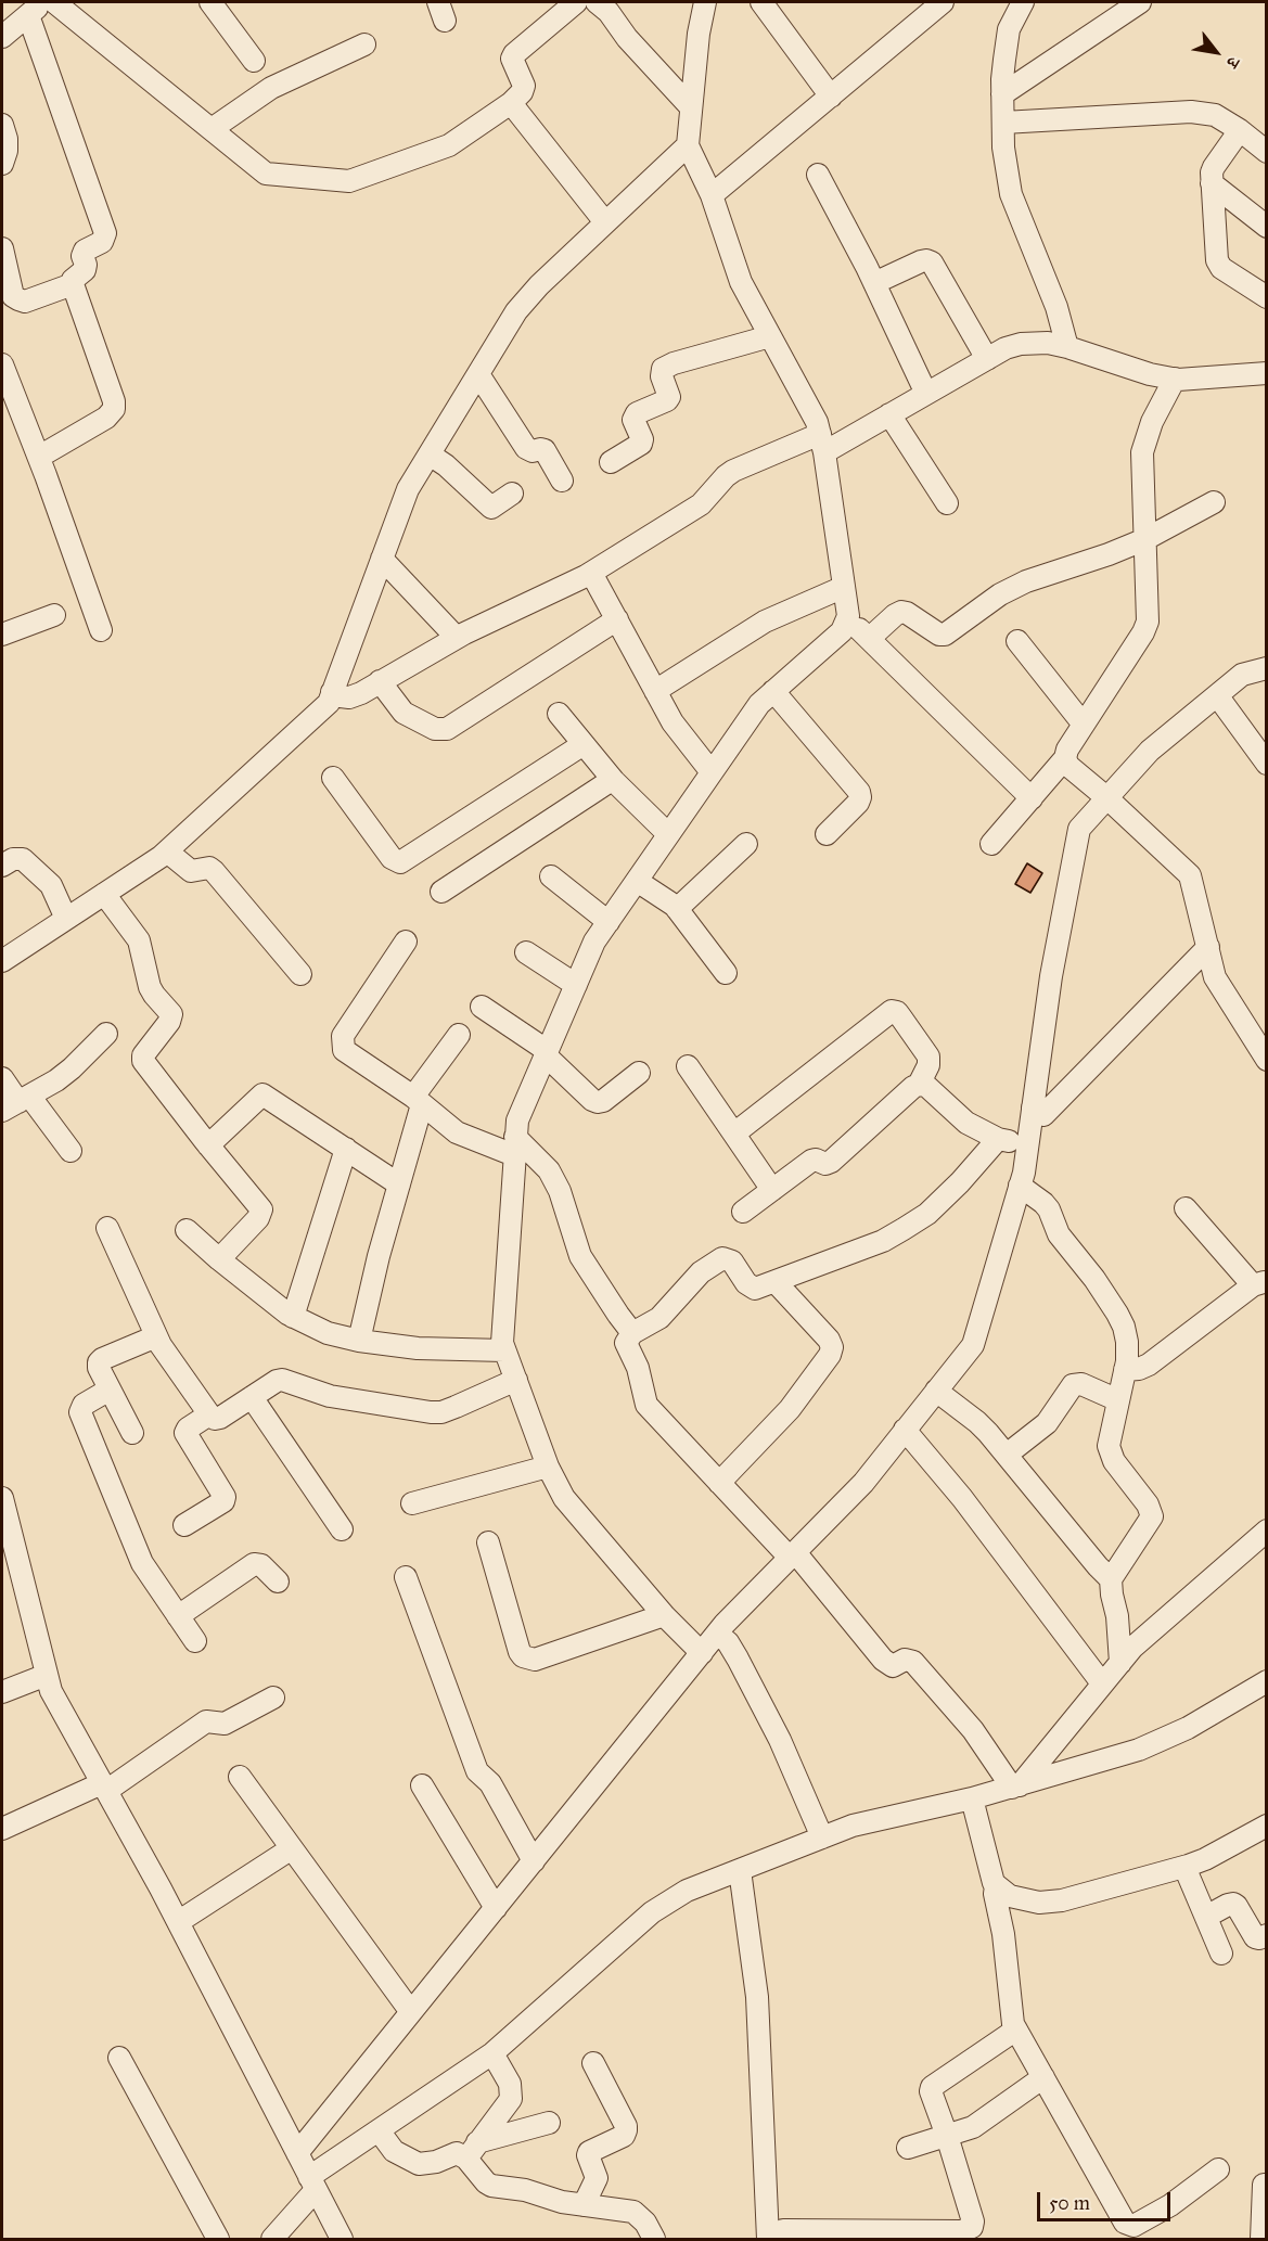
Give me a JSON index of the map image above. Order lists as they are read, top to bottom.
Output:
{
  "scale_bar": "50 m",
  "north": "bottom right"
}
